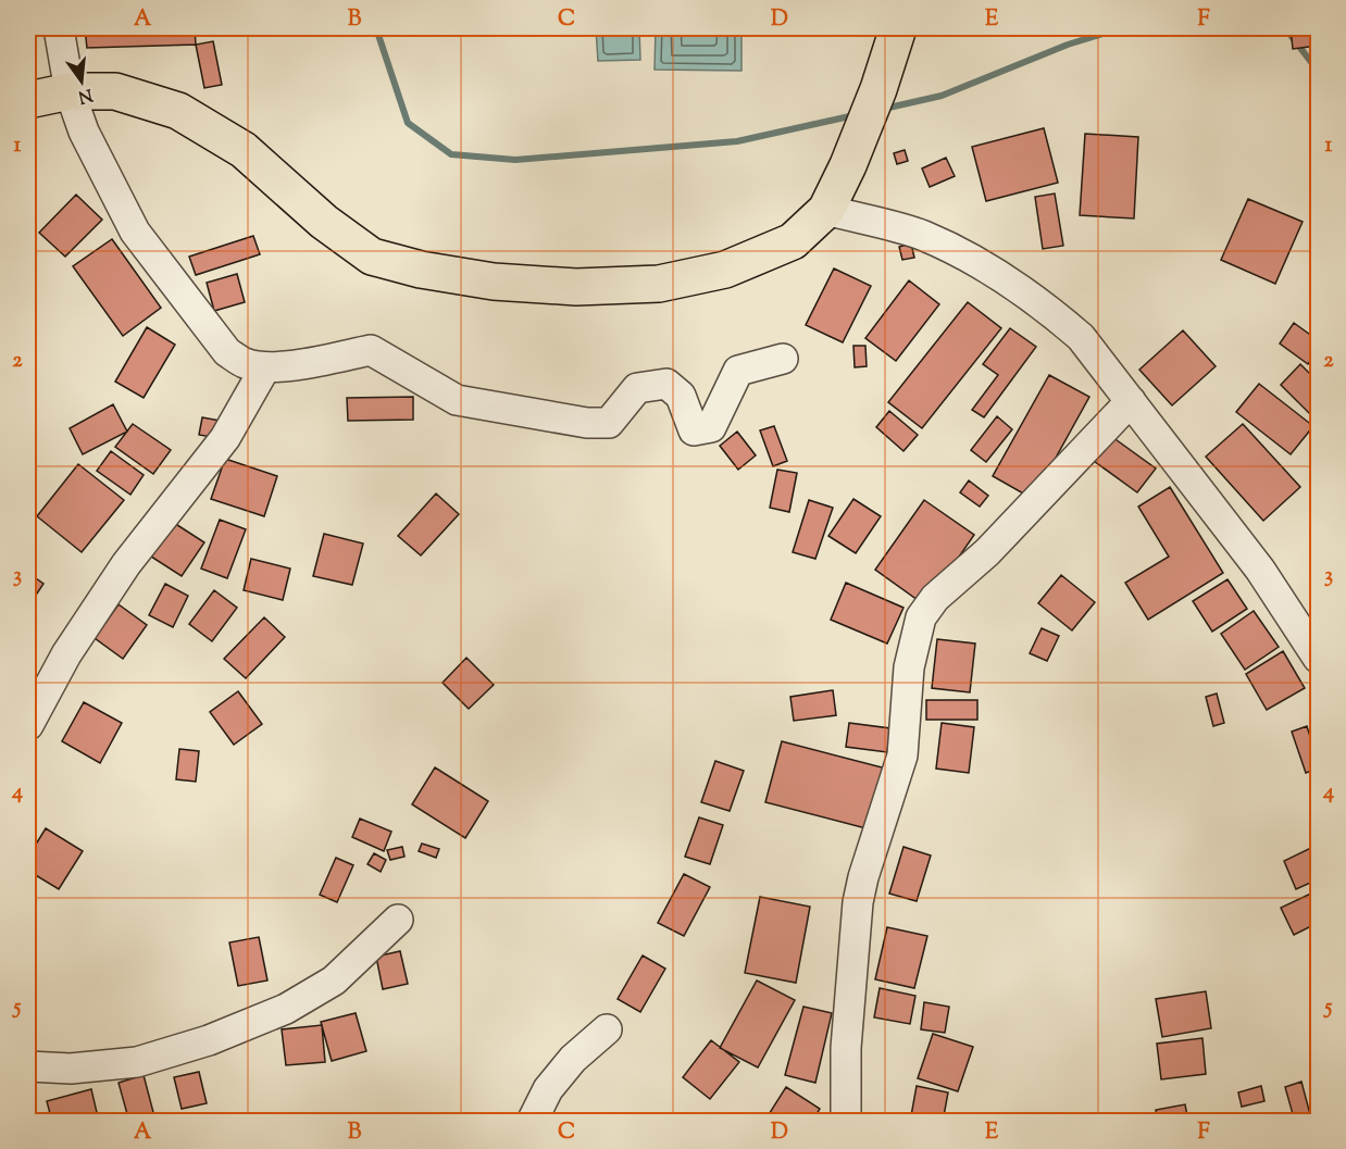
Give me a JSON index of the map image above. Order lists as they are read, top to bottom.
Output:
{
  "north": "bottom",
  "grid": {
    "columns": [
      "A",
      "B",
      "C",
      "D",
      "E",
      "F"
    ],
    "rows": [
      "1",
      "2",
      "3",
      "4",
      "5"
    ]
  }
}
